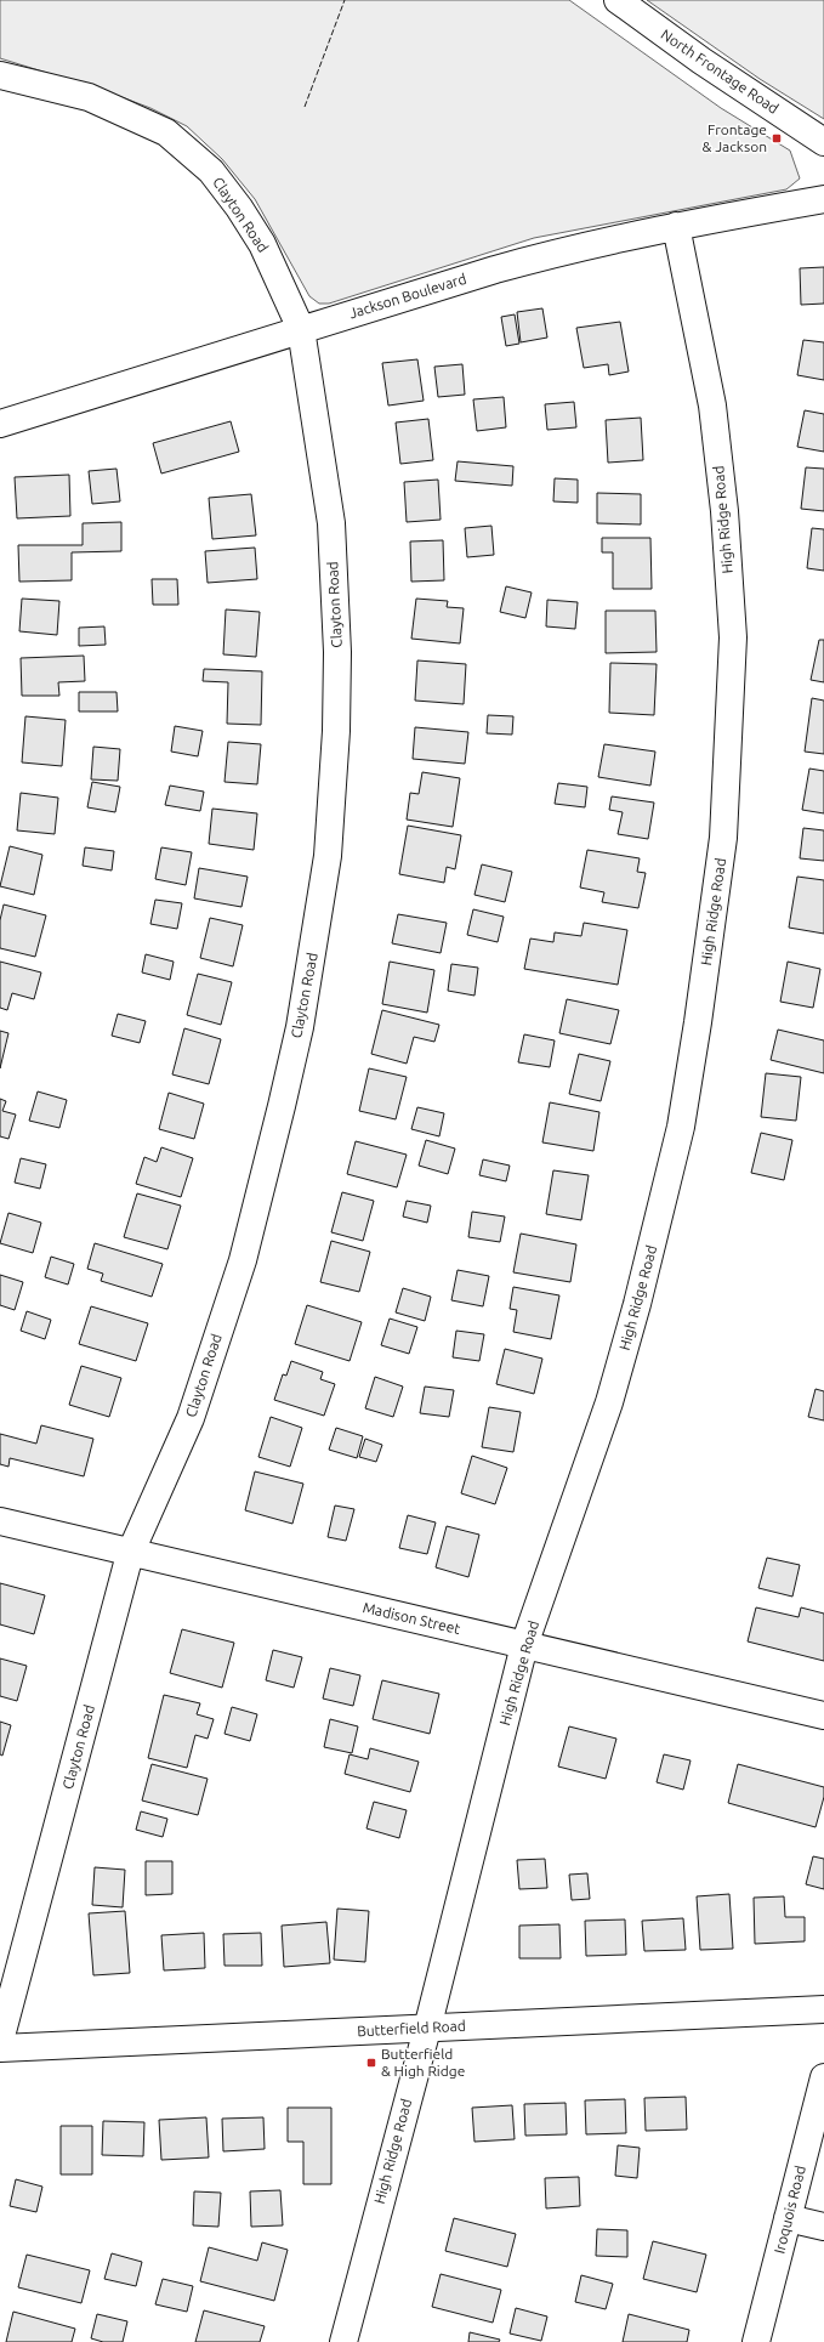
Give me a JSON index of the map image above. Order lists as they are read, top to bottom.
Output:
{
  "streets": {
    "street": [
      "North Frontage Road",
      "Clayton Road",
      "Jackson Boulevard",
      "High Ridge Road",
      "Madison Street",
      "Butterfield Road",
      "Iroquois Road"
    ]
  },
  "crossings": [
    ["Clayton Road", "Jackson Boulevard"],
    ["Clayton Road", "Madison Street"],
    ["Jackson Boulevard", "High Ridge Road"],
    ["High Ridge Road", "Madison Street"],
    ["High Ridge Road", "Butterfield Road"]
  ],
  "places": {
    "transit": ["Frontage & Jackson", "Butterfield & High Ridge"]
  }
}
